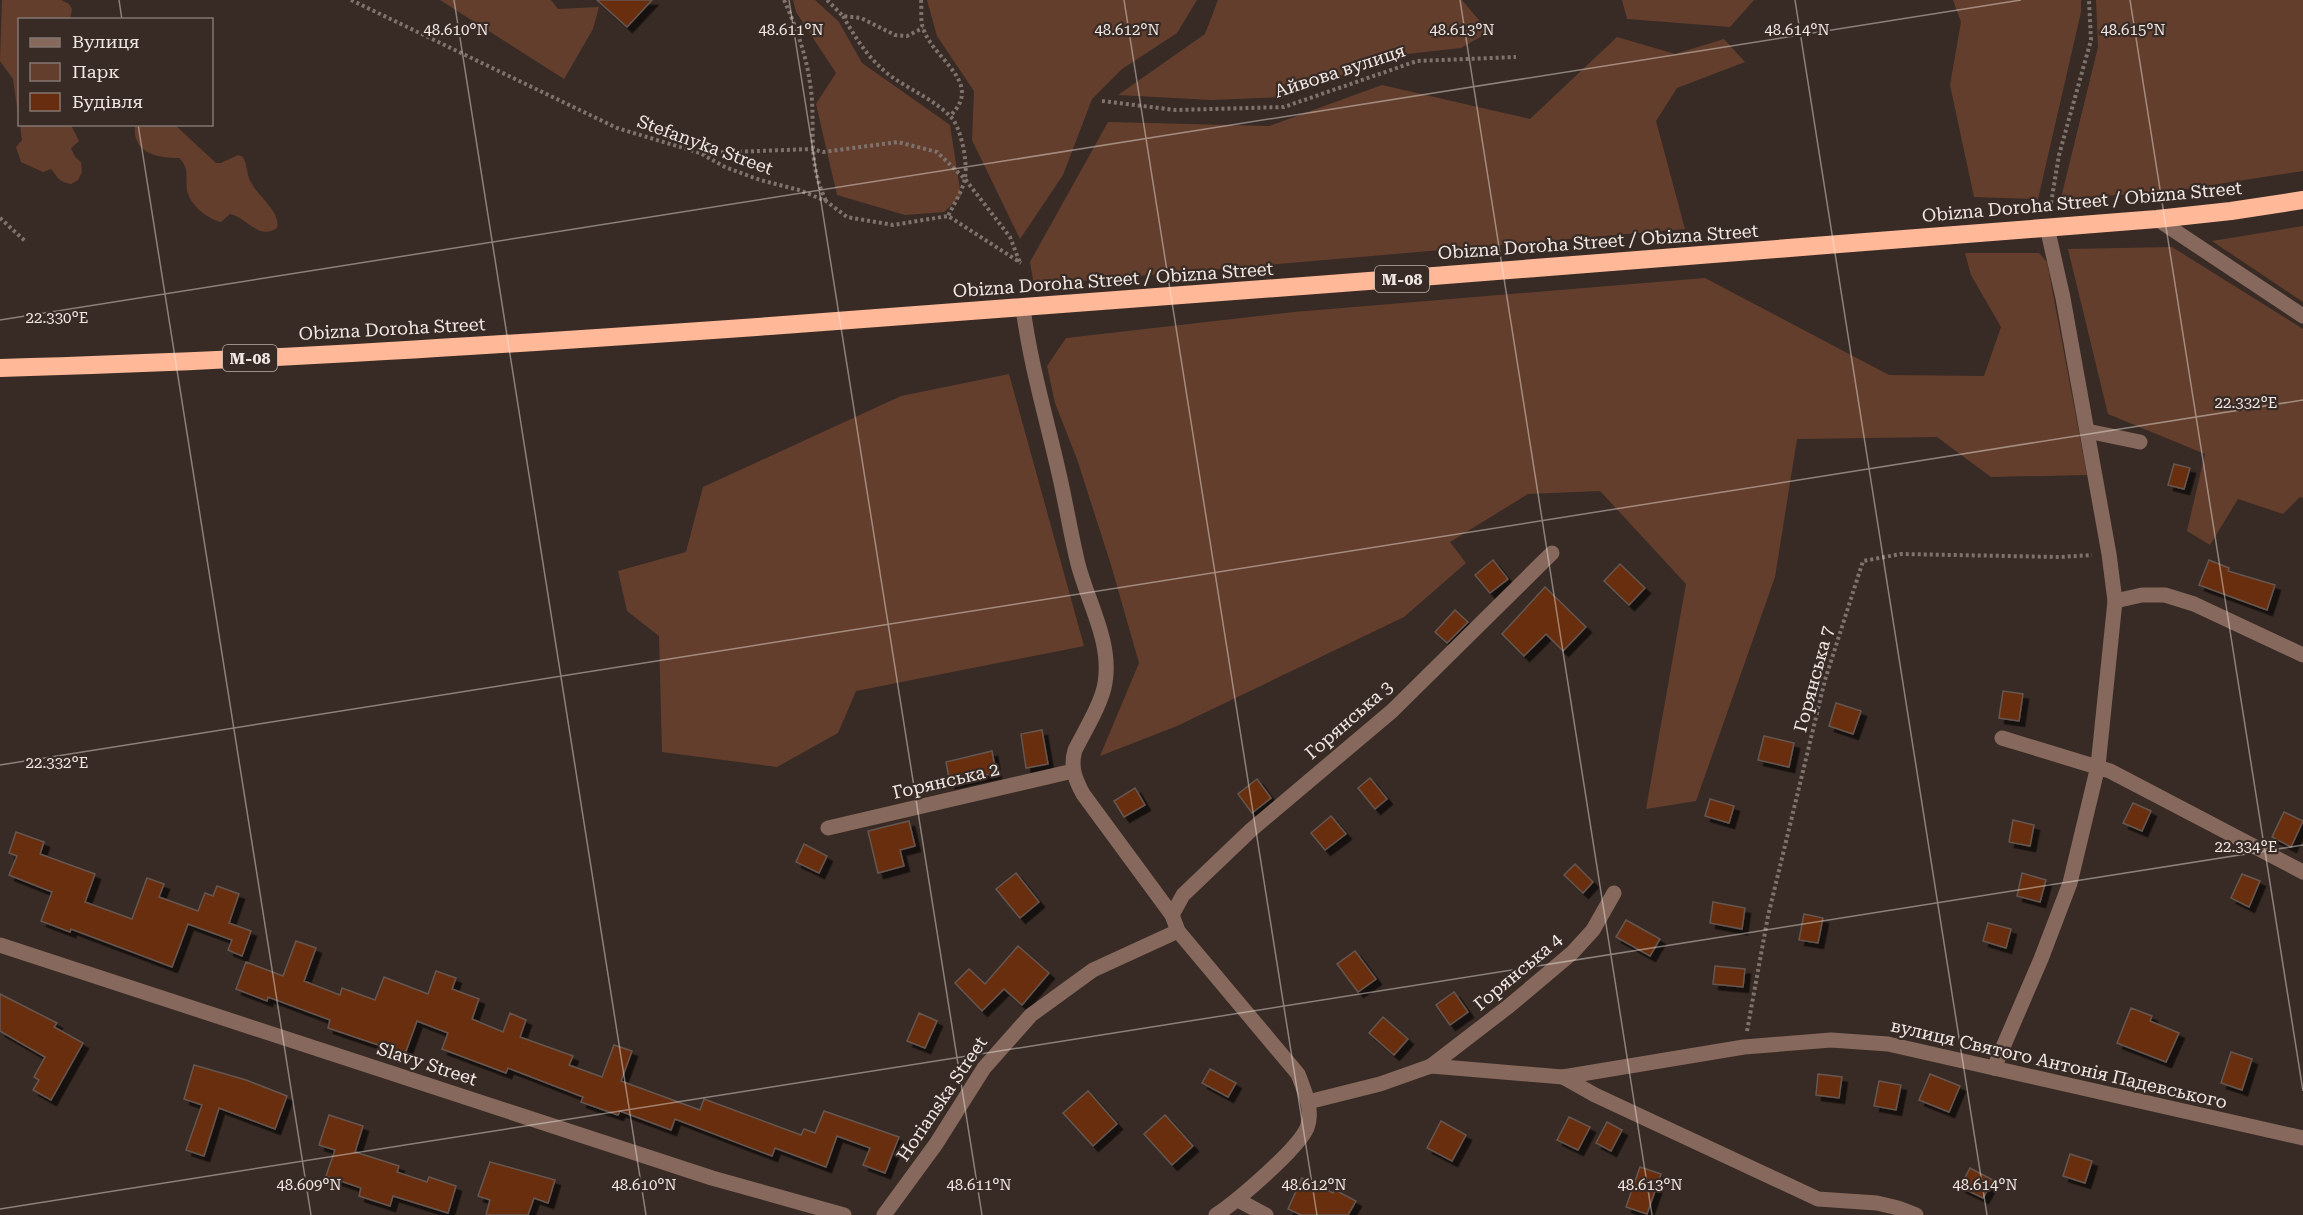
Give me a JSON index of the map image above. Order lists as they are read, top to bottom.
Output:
{
  "streets": {
    "highway": ["Obizna Doroha Street / Obizna Street", "М-08", "Obizna Doroha Street"],
    "street": [
      "Горянська 3",
      "Горянська 2",
      "Горянська 4",
      "Slavy Street",
      "вулиця Святого Антонія Падевського",
      "Horianska Street"
    ],
    "path": ["Айвова вулиця", "Stefanyka Street", "Горянська 7"]
  },
  "crossings": [
    ["Obizna Doroha Street / Obizna Street", "Obizna Doroha Street"],
    ["Горянська 7", "вулиця Святого Антонія Падевського"],
    ["Горянська 4", "вулиця Святого Антонія Падевського"]
  ],
  "legend": ["Вулиця", "Парк", "Будівля"],
  "coordinates": [
    "48.615°N",
    "48.610°N",
    "48.611°N",
    "48.612°N",
    "48.613°N",
    "48.614°N",
    "22.330°E",
    "22.332°E",
    "22.334°E",
    "48.609°N"
  ]
}
